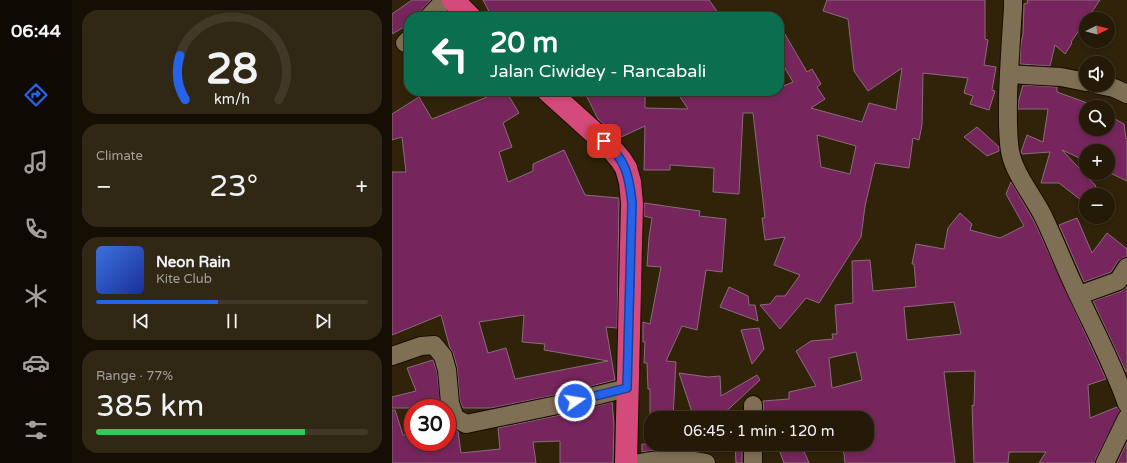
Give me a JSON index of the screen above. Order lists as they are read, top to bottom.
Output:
{
  "north": "right",
  "page": {
    "tabs": "06:44",
    "map_buttons": ["+", "−"],
    "turn": ["20 m", "Jalan Ciwidey - Rancabali"],
    "tile": [
      "Climate",
      ["Range · 77%", "385 km"]
    ],
    "heat": ["−", "23°", "+"],
    "song": ["Neon Rain", "Kite Club"],
    "limit": "30",
    "trip": "06:45 · 1 min · 120 m",
    "gauge": ["28", "km/h"]
  }
}
